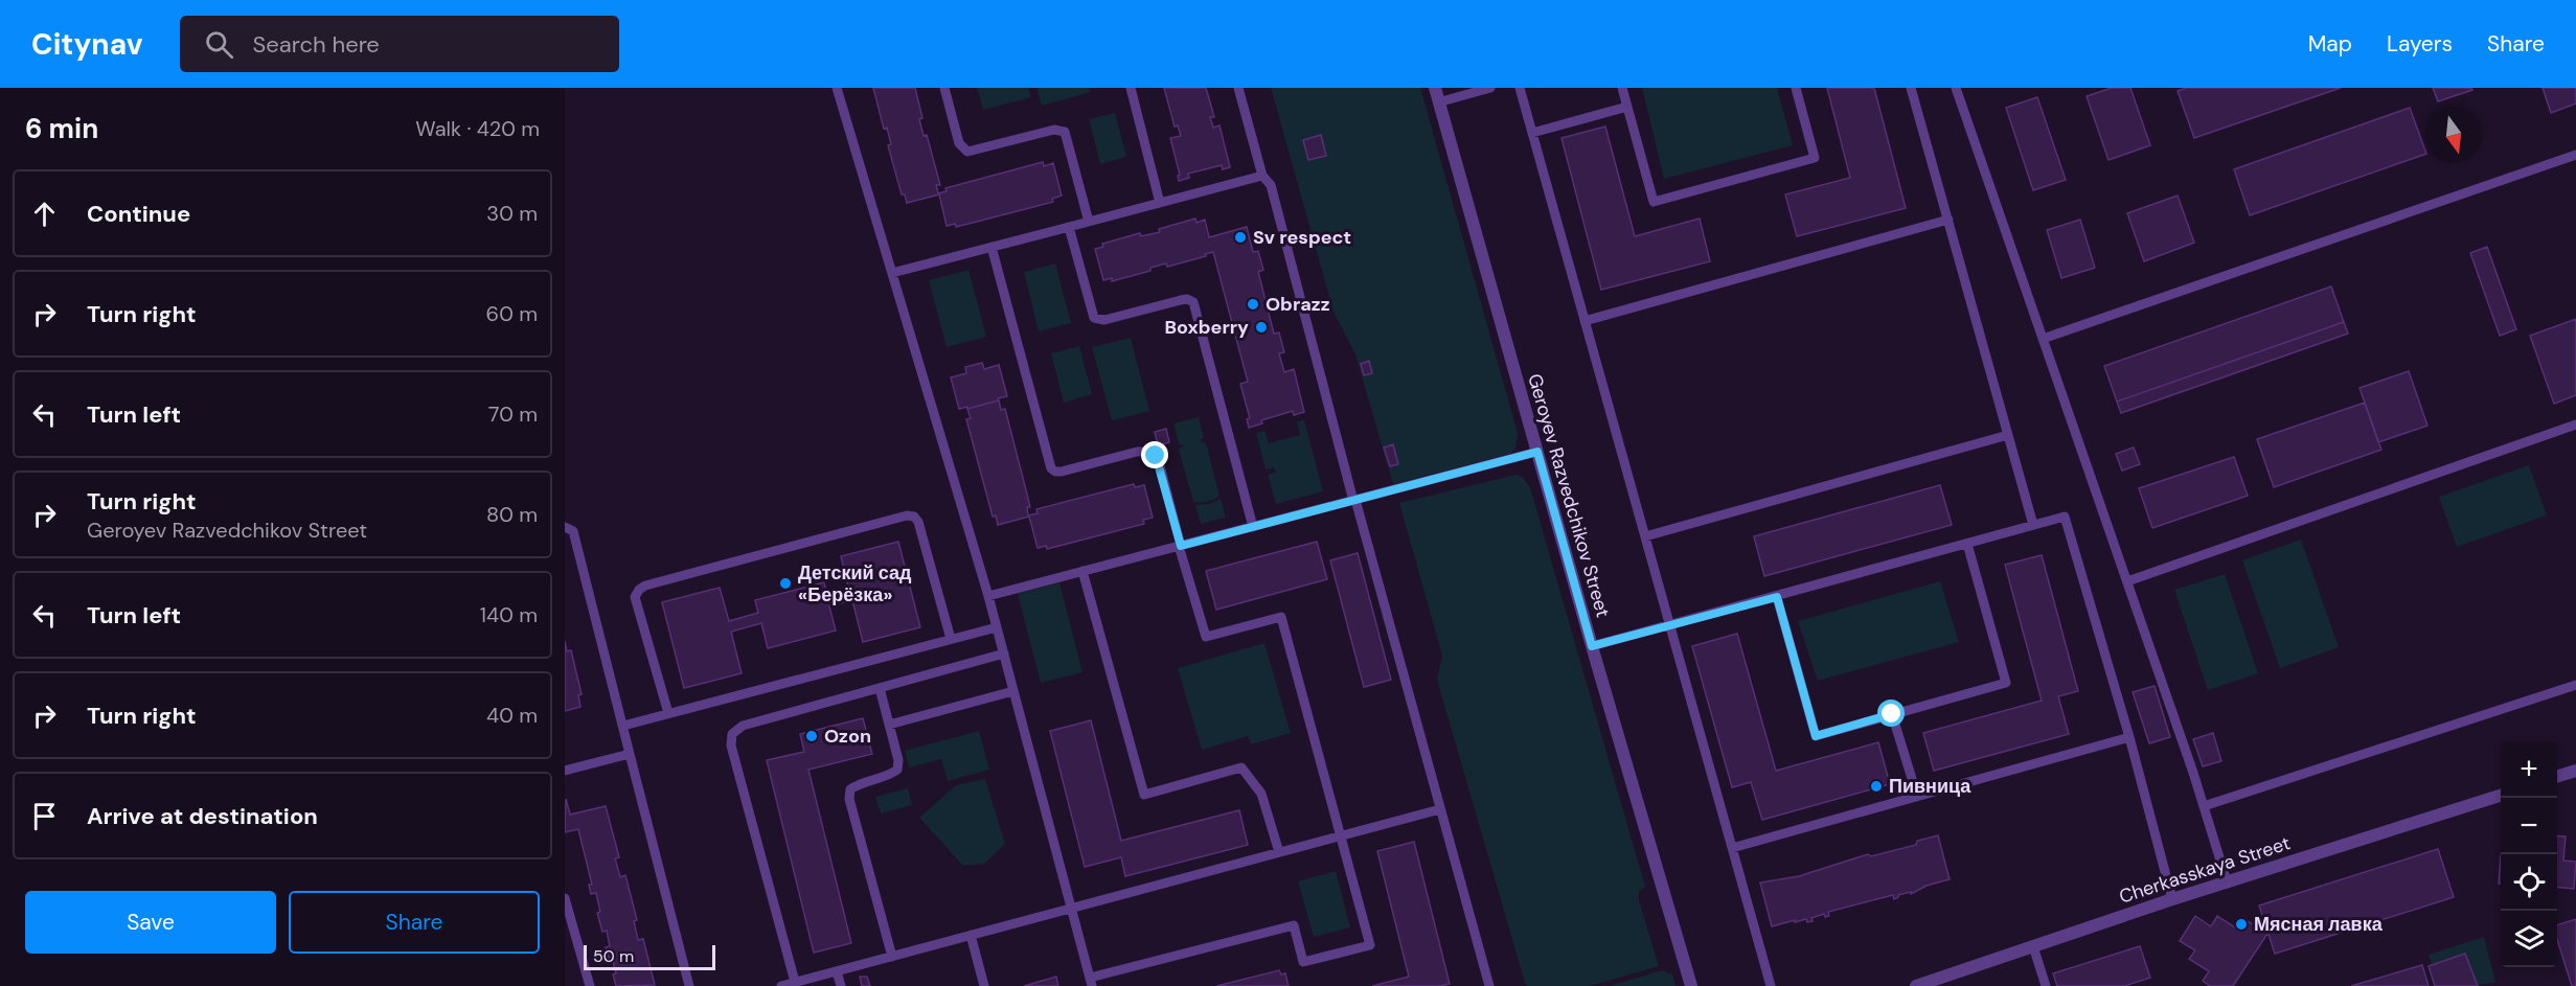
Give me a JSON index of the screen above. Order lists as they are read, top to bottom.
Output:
{
  "streets": {
    "street": ["Geroyev Razvedchikov Street", "Cherkasskaya Street"]
  },
  "places": [
    "Sv respect",
    "Obrazz",
    "Boxberry",
    "Детский сад «Берёзка»",
    "Ozon",
    "Пивница",
    "Мясная лавка"
  ],
  "scale_bar": "50 m",
  "north": "bottom",
  "page": {
    "header": "Citynav",
    "search": "Search here",
    "nav": ["Map", "Layers", "Share"],
    "heading": ["6 min", "Walk · 420 m"],
    "list": [
      ["Continue", "30 m"],
      ["Turn right", "60 m"],
      ["Turn left", "70 m"],
      ["Turn right", "Geroyev Razvedchikov Street", "80 m"],
      ["Turn left", "140 m"],
      ["Turn right", "40 m"],
      "Arrive at destination"
    ],
    "map_buttons": ["+", "−"],
    "buttons": ["Save", "Share"],
    "scale": "50 m"
  }
}
